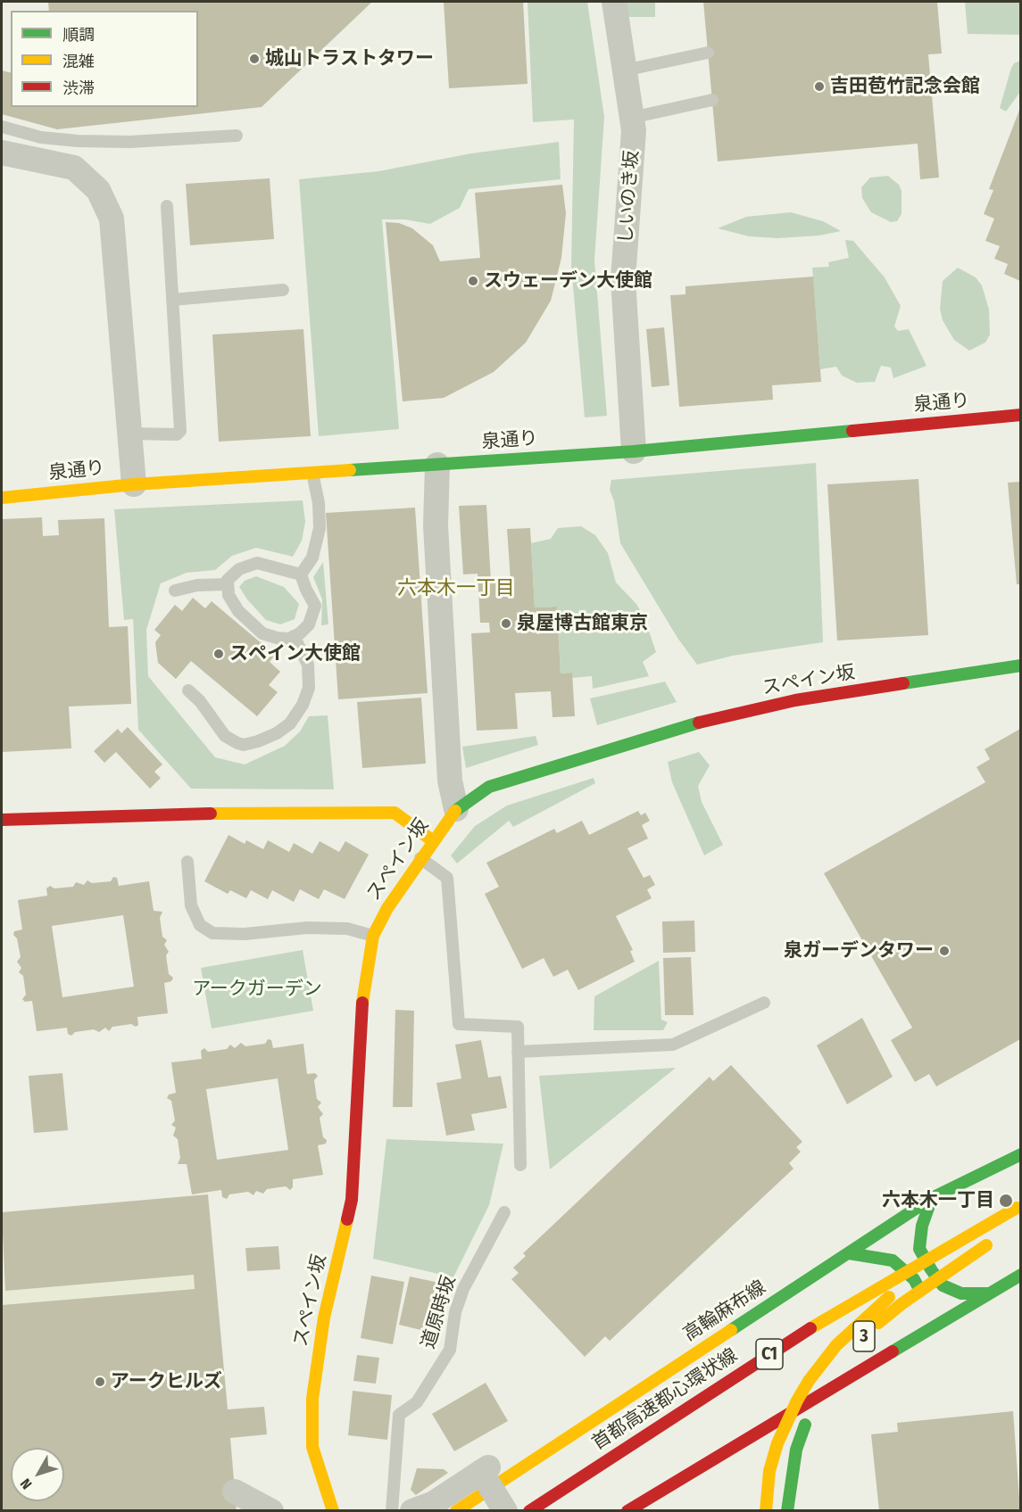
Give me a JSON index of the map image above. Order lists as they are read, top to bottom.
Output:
{
  "streets": {
    "main road": [
      "泉通り",
      "スペイン坂",
      "高輪麻布線",
      "3",
      "C1",
      "首都高速都心環状線"
    ],
    "street": ["しいのき坂"],
    "lane": ["道原時坂"]
  },
  "crossings": [
    ["しいのき坂", "泉通り"]
  ],
  "districts": ["六本木一丁目"],
  "parks": ["アークガーデン"],
  "places": [
    "城山トラストタワー",
    "吉田苞竹記念会館",
    "スウェーデン大使館",
    "泉屋博古館東京",
    "スペイン大使館",
    "泉ガーデンタワー",
    "六本木一丁目",
    "アークヒルズ"
  ],
  "legend": ["順調", "混雑", "渋滞"],
  "north": "bottom left"
}
